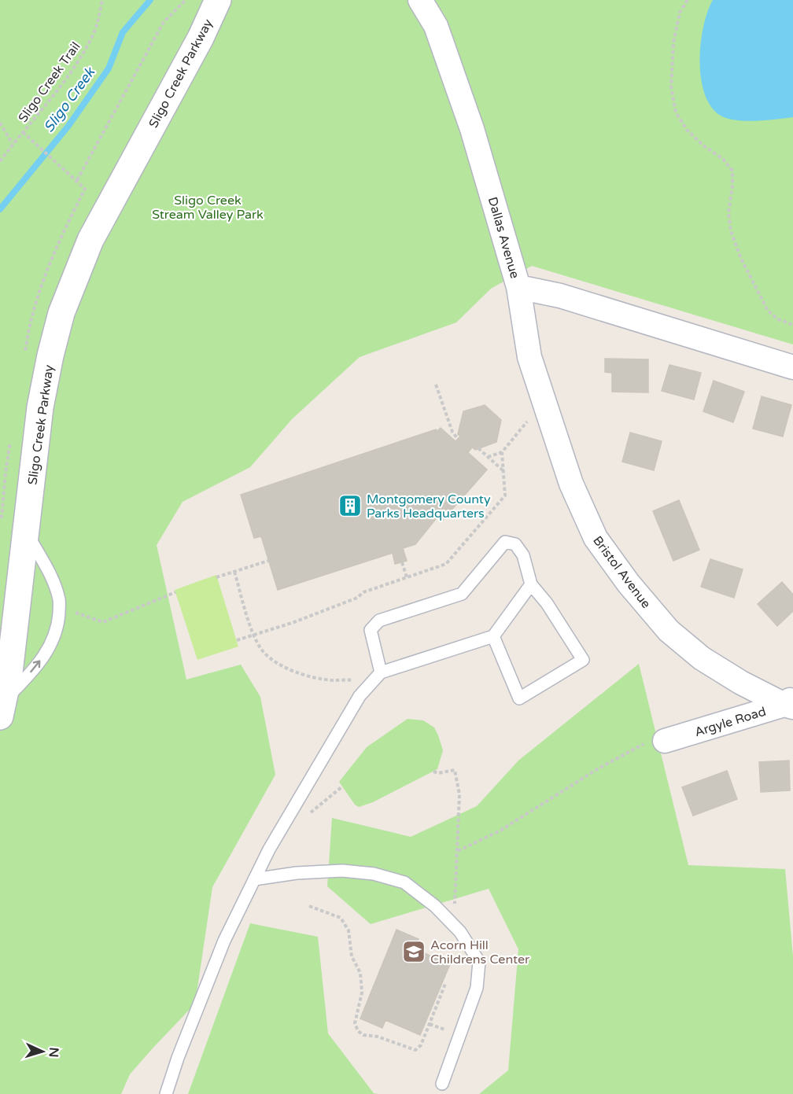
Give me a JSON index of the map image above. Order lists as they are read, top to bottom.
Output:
{
  "streets": {
    "street": [
      "Sligo Creek Parkway",
      "Dallas Avenue",
      "Bristol Avenue",
      "Argyle Road"
    ],
    "path": ["Sligo Creek Trail"]
  },
  "crossings": [
    ["Dallas Avenue", "Bristol Avenue"],
    ["Bristol Avenue", "Argyle Road"]
  ],
  "water": ["Sligo Creek"],
  "parks": ["Sligo Creek Stream Valley Park"],
  "places": {
    "building": ["Montgomery County Parks Headquarters"],
    "school or university": ["Acorn Hill Childrens Center"]
  },
  "north": "right"
}
